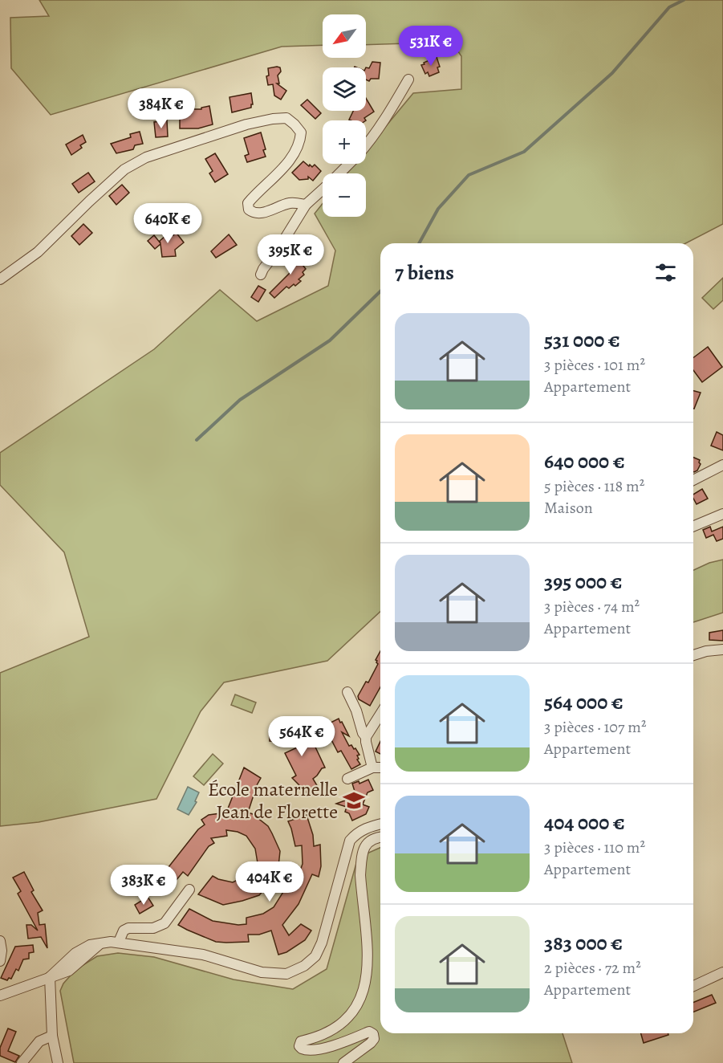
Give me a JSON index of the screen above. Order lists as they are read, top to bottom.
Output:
{
  "places": {
    "school or university": ["École maternelle Jean de Florette"]
  },
  "north": "bottom left",
  "page": {
    "map_buttons": ["+", "−"],
    "price": [
      "531K €",
      "384K €",
      "640K €",
      "395K €",
      "564K €",
      "404K €",
      "383K €"
    ],
    "heading": "7 biens",
    "list": [
      {
        "name": "531 000 €",
        "note": "3 pièces · 101 m² · Appartement"
      },
      {
        "name": "640 000 €",
        "note": "5 pièces · 118 m² · Maison"
      },
      {
        "name": "395 000 €",
        "note": "3 pièces · 74 m² · Appartement"
      },
      {
        "name": "564 000 €",
        "note": "3 pièces · 107 m² · Appartement"
      },
      {
        "name": "404 000 €",
        "note": "3 pièces · 110 m² · Appartement"
      },
      {
        "name": "383 000 €",
        "note": "2 pièces · 72 m² · Appartement"
      }
    ]
  }
}
